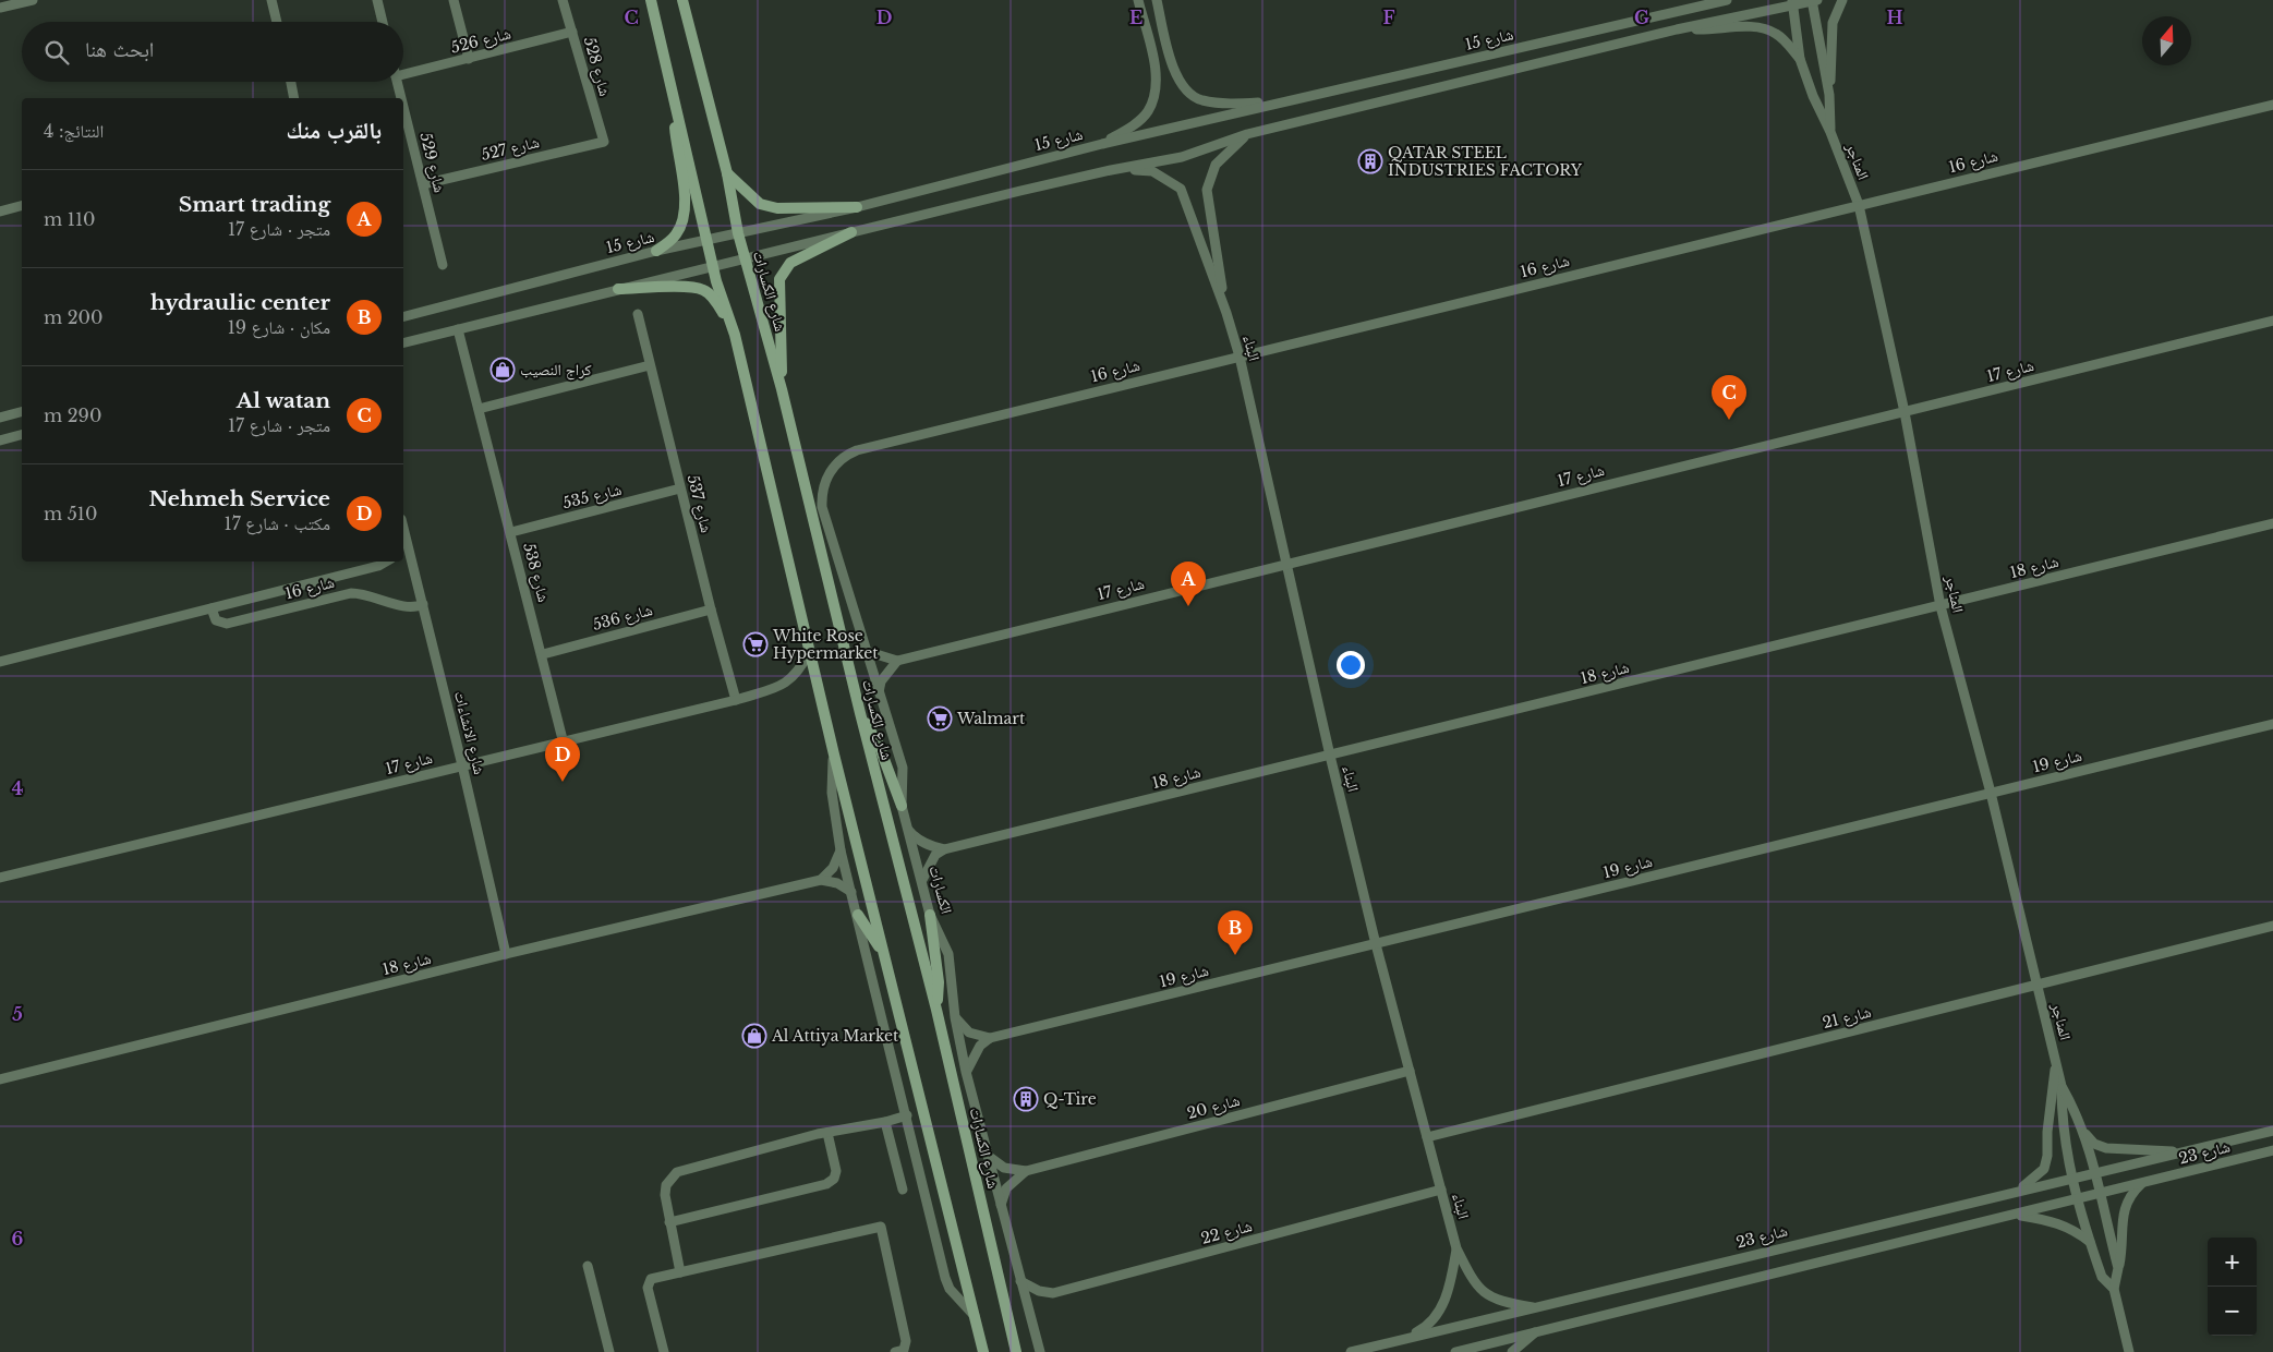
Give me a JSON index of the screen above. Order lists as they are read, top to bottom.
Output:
{
  "streets": {
    "street": [
      "شارع 15",
      "شارع 526",
      "شارع 528",
      "شارع 527",
      "المناجر",
      "شارع 16",
      "شارع 529",
      "شارع الكسارات",
      "البناء",
      "شارع 17",
      "شارع 535",
      "شارع 537",
      "شارع 18",
      "شارع 538",
      "شارع 536",
      "شارع الانشاءات",
      "شارع 19",
      "الكسارات",
      "شارع 21",
      "شارع 20",
      "شارع 23",
      "شارع 22"
    ]
  },
  "crossings": [
    ["شارع 15", "شارع الكسارات"],
    ["شارع 526", "شارع 528"],
    ["شارع 528", "شارع 527"],
    ["شارع 527", "شارع 529"],
    ["المناجر", "شارع 16"],
    ["المناجر", "شارع 17"],
    ["المناجر", "شارع 18"],
    ["المناجر", "شارع 19"],
    ["المناجر", "شارع 21"],
    ["المناجر", "شارع 23"],
    ["شارع 16", "البناء"],
    ["شارع 16", "شارع الانشاءات"],
    ["شارع 16", "الكسارات"],
    ["البناء", "شارع 17"],
    ["البناء", "شارع 18"],
    ["البناء", "شارع 19"],
    ["البناء", "شارع 21"],
    ["البناء", "شارع 20"],
    ["البناء", "شارع 23"],
    ["البناء", "شارع 22"],
    ["شارع 17", "شارع 537"],
    ["شارع 17", "شارع 538"],
    ["شارع 17", "شارع الانشاءات"],
    ["شارع 535", "شارع 537"],
    ["شارع 535", "شارع 538"],
    ["شارع 537", "شارع 536"],
    ["شارع 18", "شارع الانشاءات"],
    ["شارع 538", "شارع 536"],
    ["الكسارات", "شارع 20"],
    ["الكسارات", "شارع 22"]
  ],
  "places": {
    "building": ["QATAR STEEL INDUSTRIES FACTORY", "Q-Tire"],
    "shop": ["كراج النصيب", "Al Attiya Market"],
    "supermarket": ["White Rose Hypermarket", "Walmart"]
  },
  "north": "top",
  "page": {
    "search": "ابحث هنا",
    "heading": ["بالقرب منك", "النتائج: 4"],
    "list": [
      {
        "mark": "A",
        "name": "Smart trading",
        "note": "متجر · شارع 17",
        "value": "110 m"
      },
      {
        "mark": "B",
        "name": "hydraulic center",
        "note": "مكان · شارع 19",
        "value": "200 m"
      },
      {
        "mark": "C",
        "name": "Al watan",
        "note": "متجر · شارع 17",
        "value": "290 m"
      },
      {
        "mark": "D",
        "name": "Nehmeh Service",
        "note": "مكتب · شارع 17",
        "value": "510 m"
      }
    ],
    "pins": [
      "C",
      "A",
      "D",
      "B"
    ],
    "map_buttons": ["+", "−"]
  },
  "grid": {
    "columns": [
      "C",
      "D",
      "E",
      "F",
      "G",
      "H"
    ],
    "rows": ["4", "5", "6"]
  }
}
